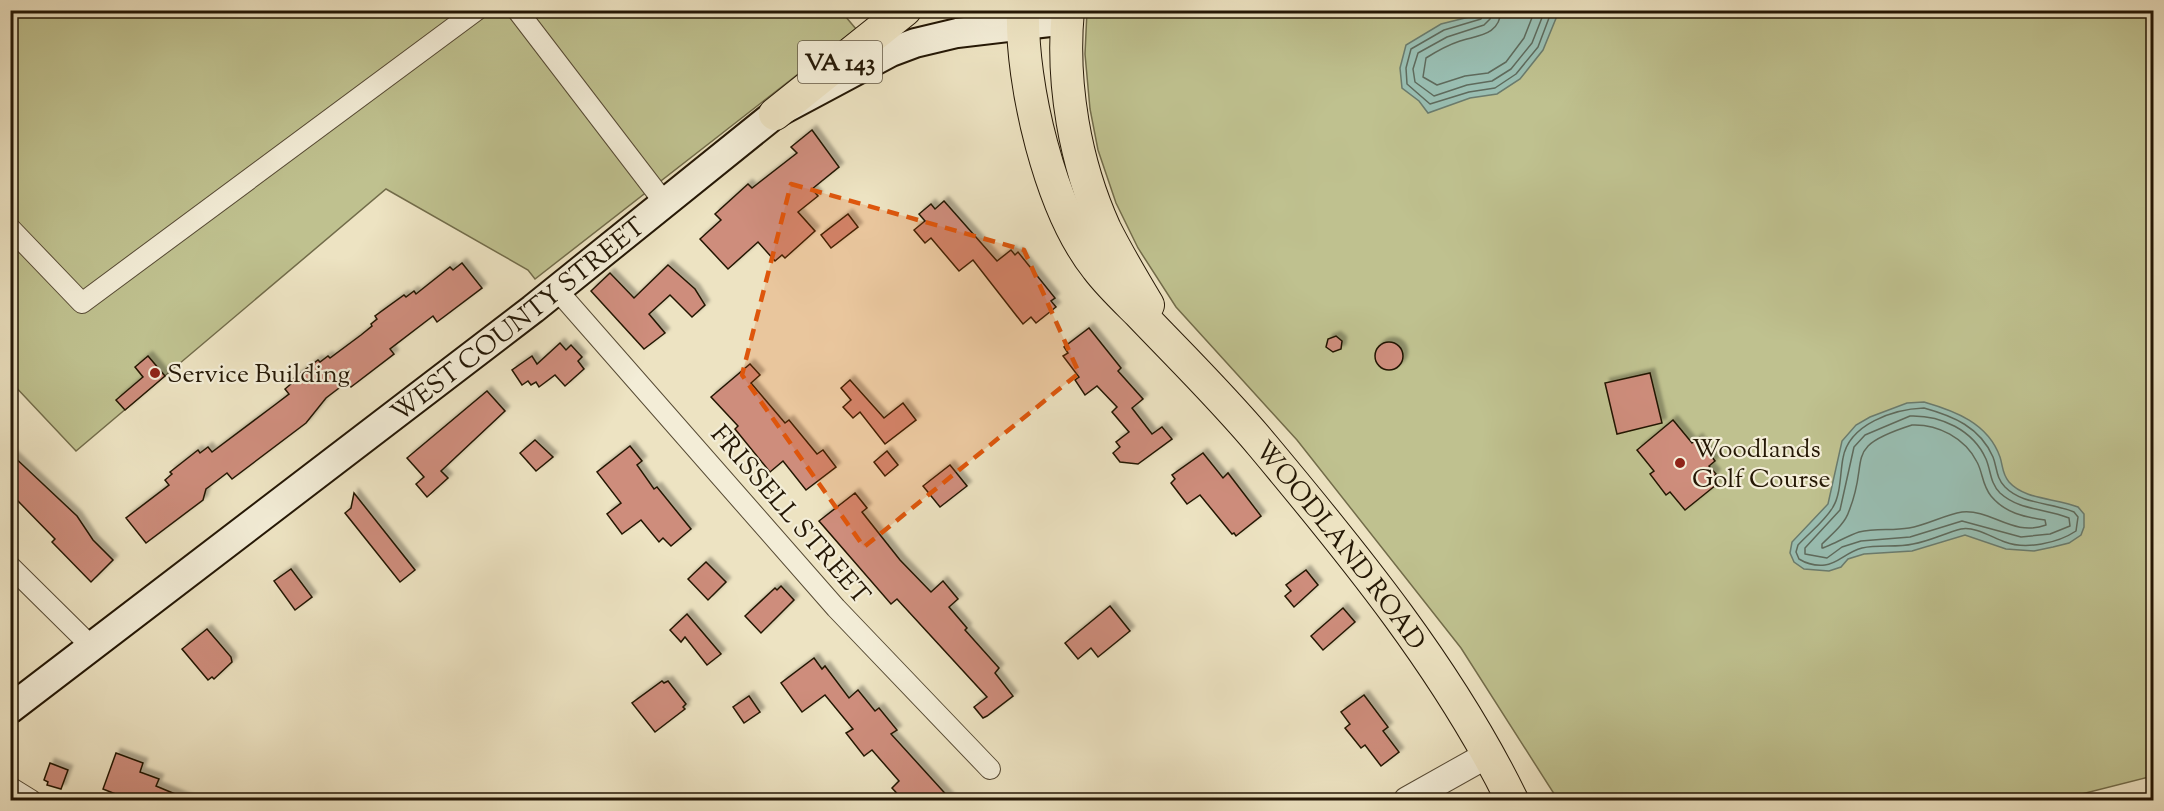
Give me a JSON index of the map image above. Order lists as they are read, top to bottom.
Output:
{
  "streets": {
    "main road": ["VA 143", "WEST COUNTY STREET", "WOODLAND ROAD"],
    "street": ["FRISSELL STREET"]
  },
  "crossings": [
    ["VA 143", "WEST COUNTY STREET"],
    ["WEST COUNTY STREET", "FRISSELL STREET"],
    ["WEST COUNTY STREET", "WOODLAND ROAD"]
  ],
  "places": ["Service Building", "Woodlands Golf Course"]
}
